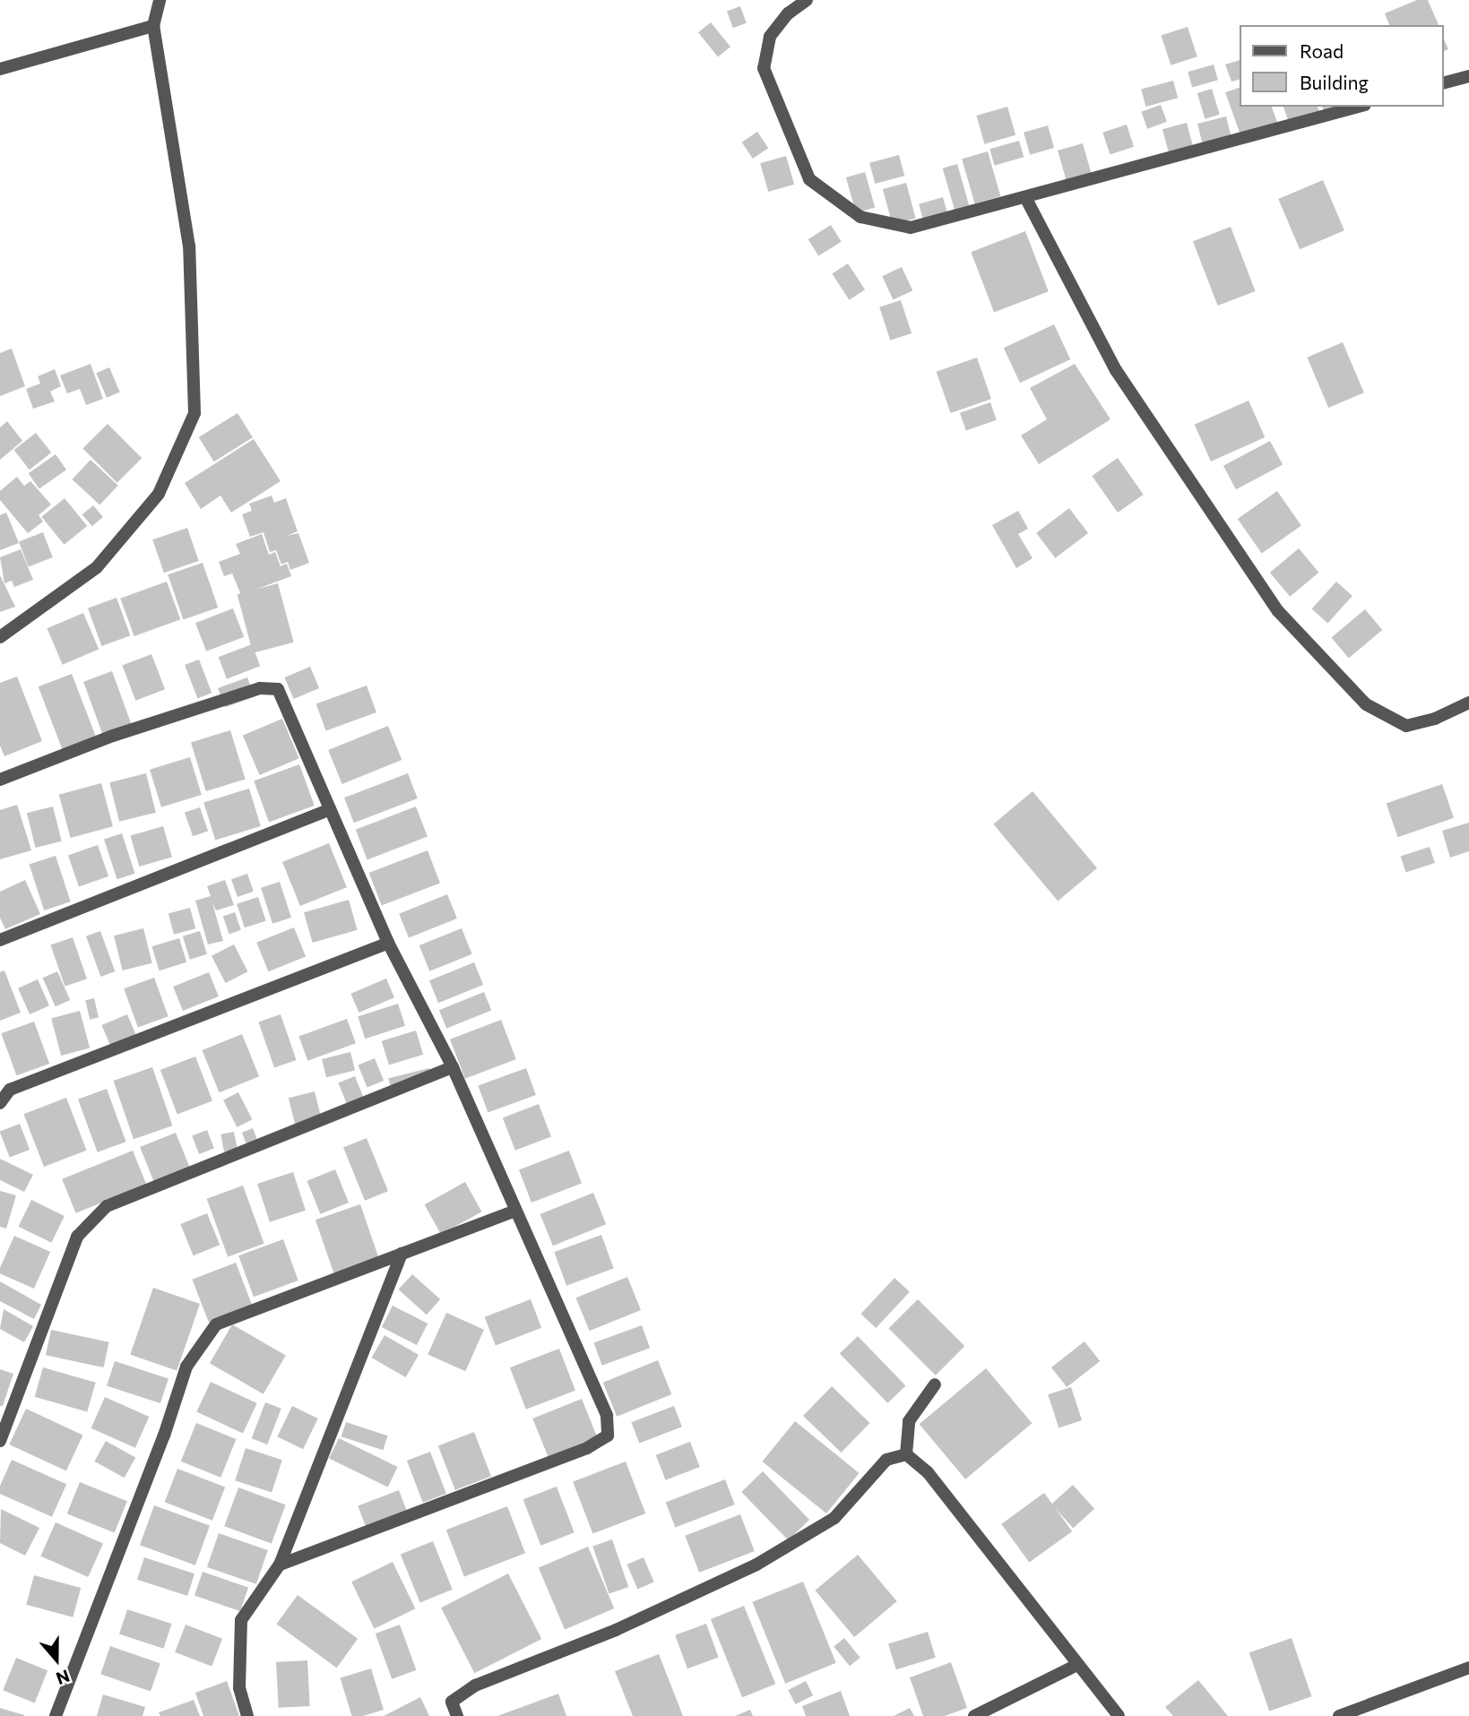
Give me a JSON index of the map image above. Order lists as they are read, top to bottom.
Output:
{
  "legend": ["Road", "Building"],
  "north": "bottom"
}
